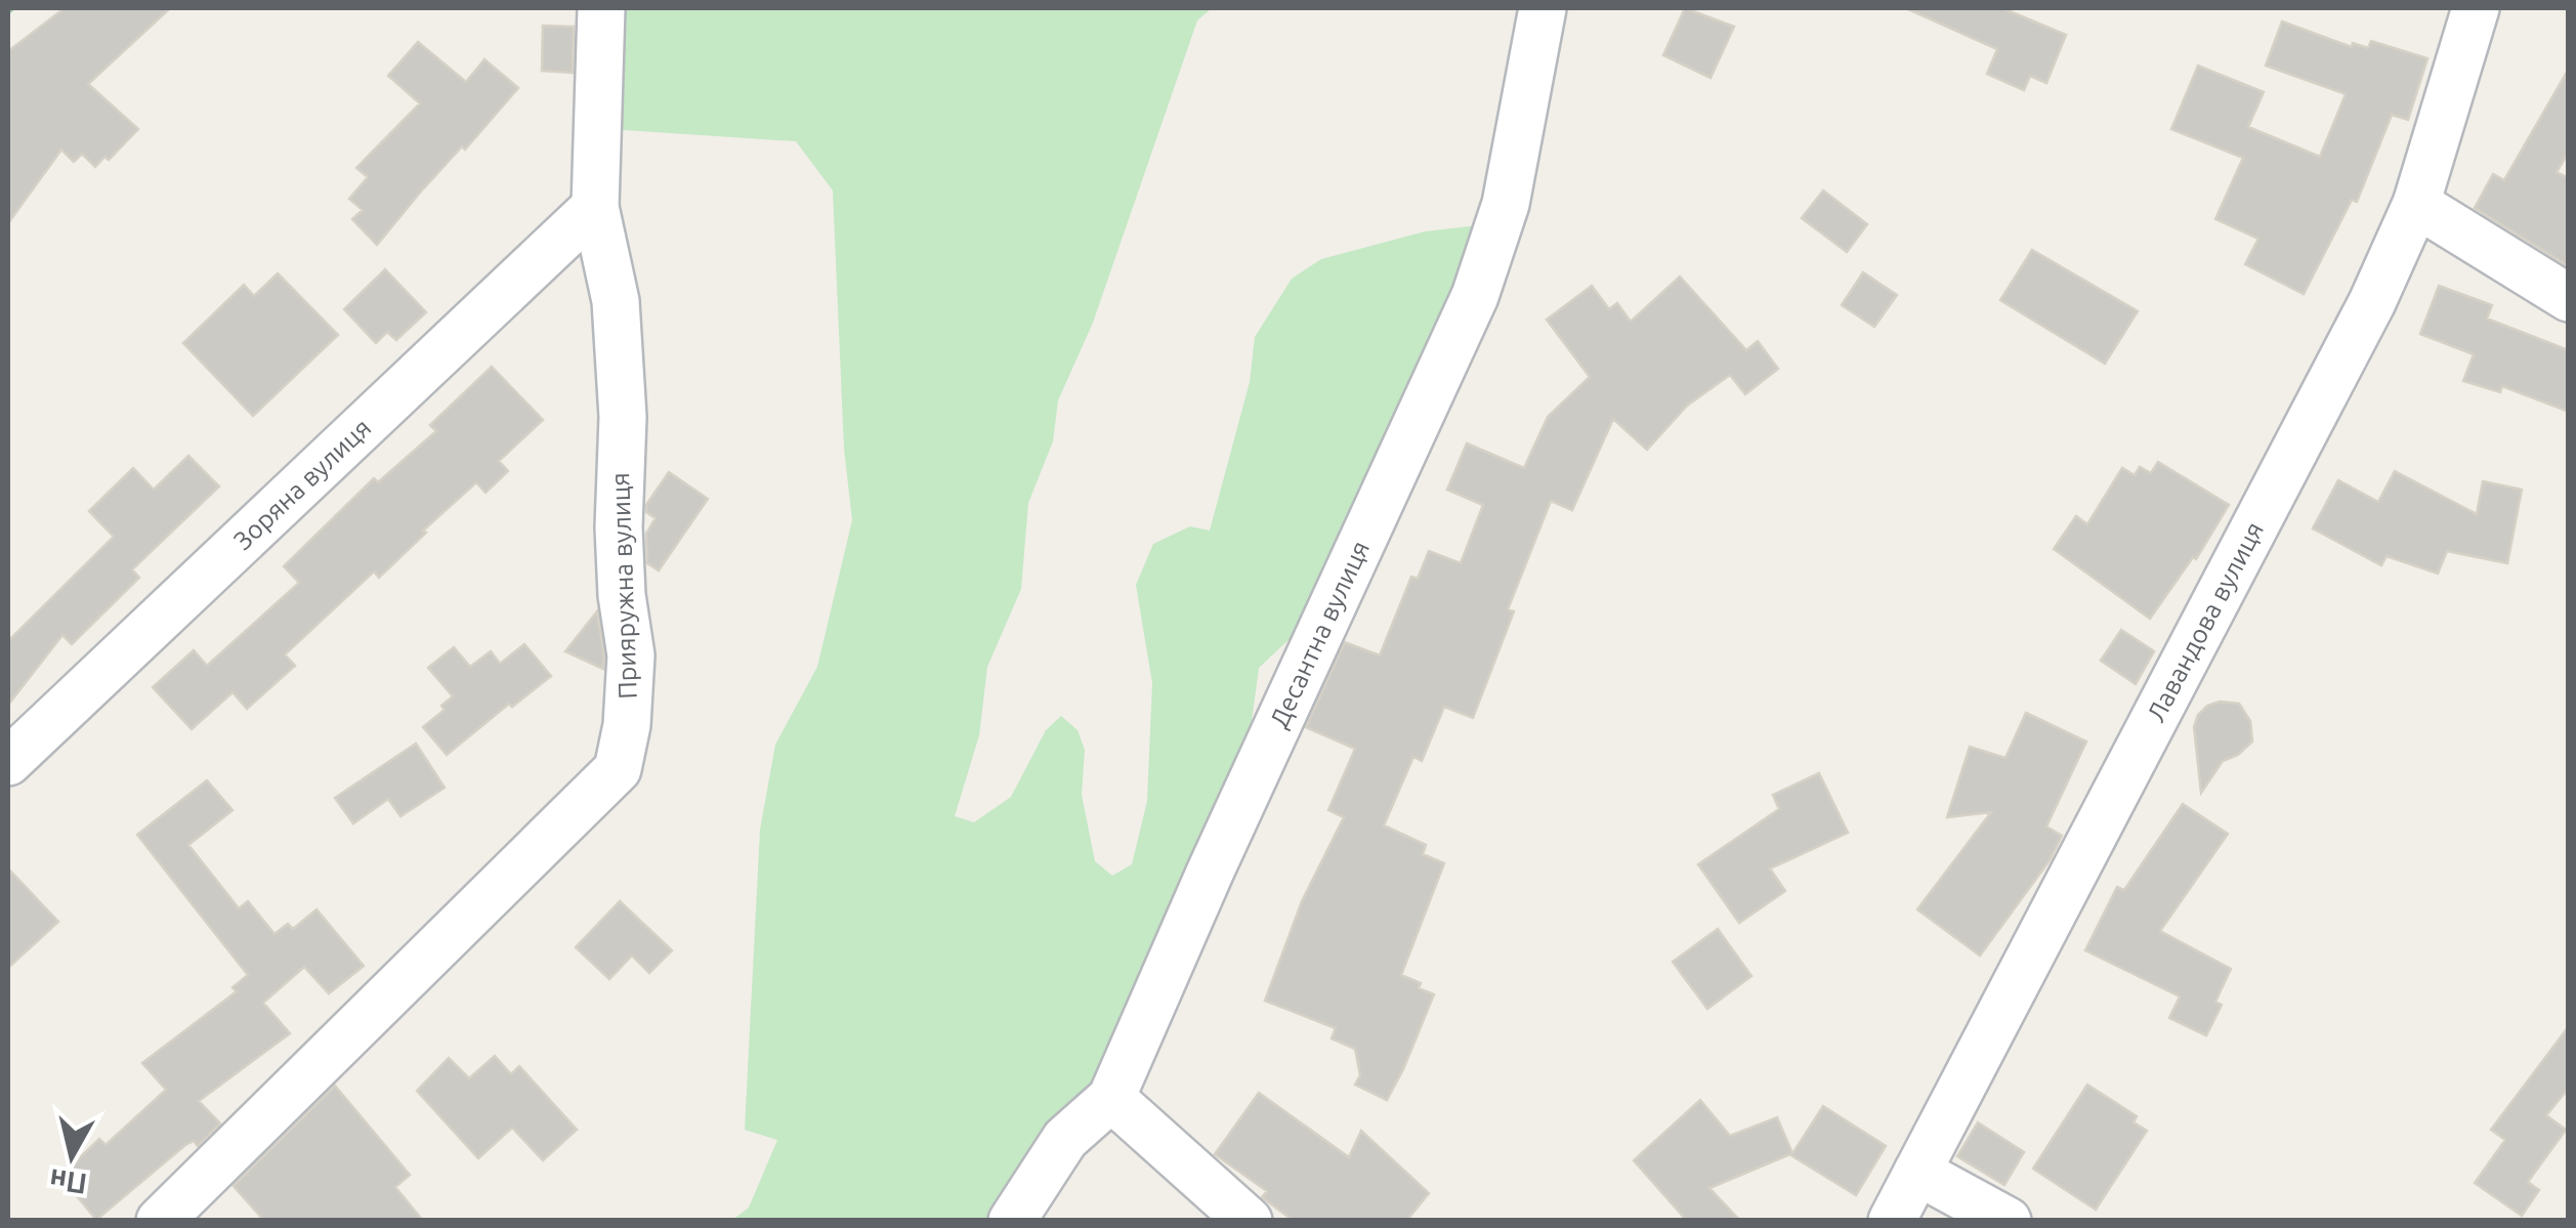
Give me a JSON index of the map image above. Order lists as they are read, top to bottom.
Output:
{
  "streets": {
    "street": [
      "Зоряна вулиця",
      "Прияружна вулиця",
      "Лавандова вулиця",
      "Десантна вулиця"
    ]
  },
  "crossings": [
    ["Зоряна вулиця", "Прияружна вулиця"]
  ],
  "north": "bottom"
}
